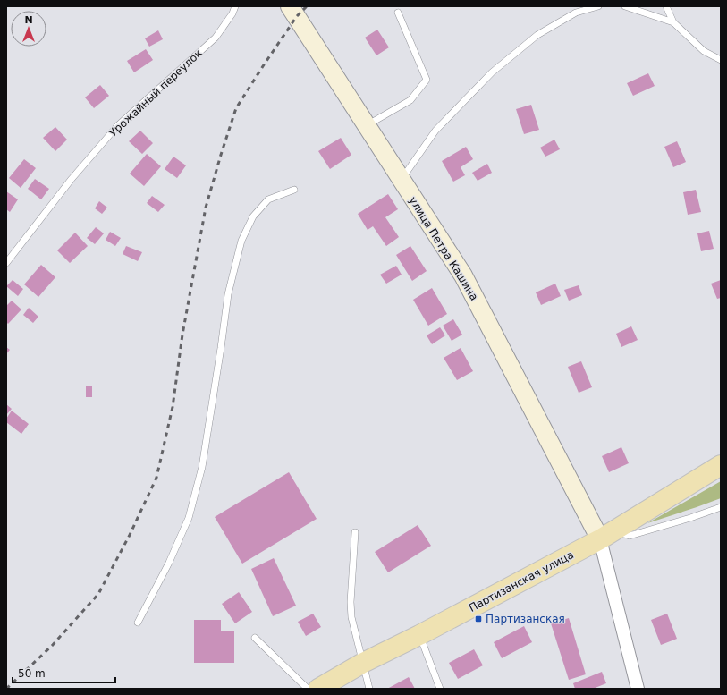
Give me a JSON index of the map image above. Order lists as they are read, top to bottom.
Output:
{
  "streets": {
    "main road": ["улица Петра Кашина", "Партизанская улица"],
    "lane": ["Урожайный переулок"]
  },
  "crossings": [
    ["улица Петра Кашина", "Партизанская улица"]
  ],
  "places": {
    "transit": ["Партизанская"]
  },
  "scale_bar": "50 m",
  "north": "top"
}
